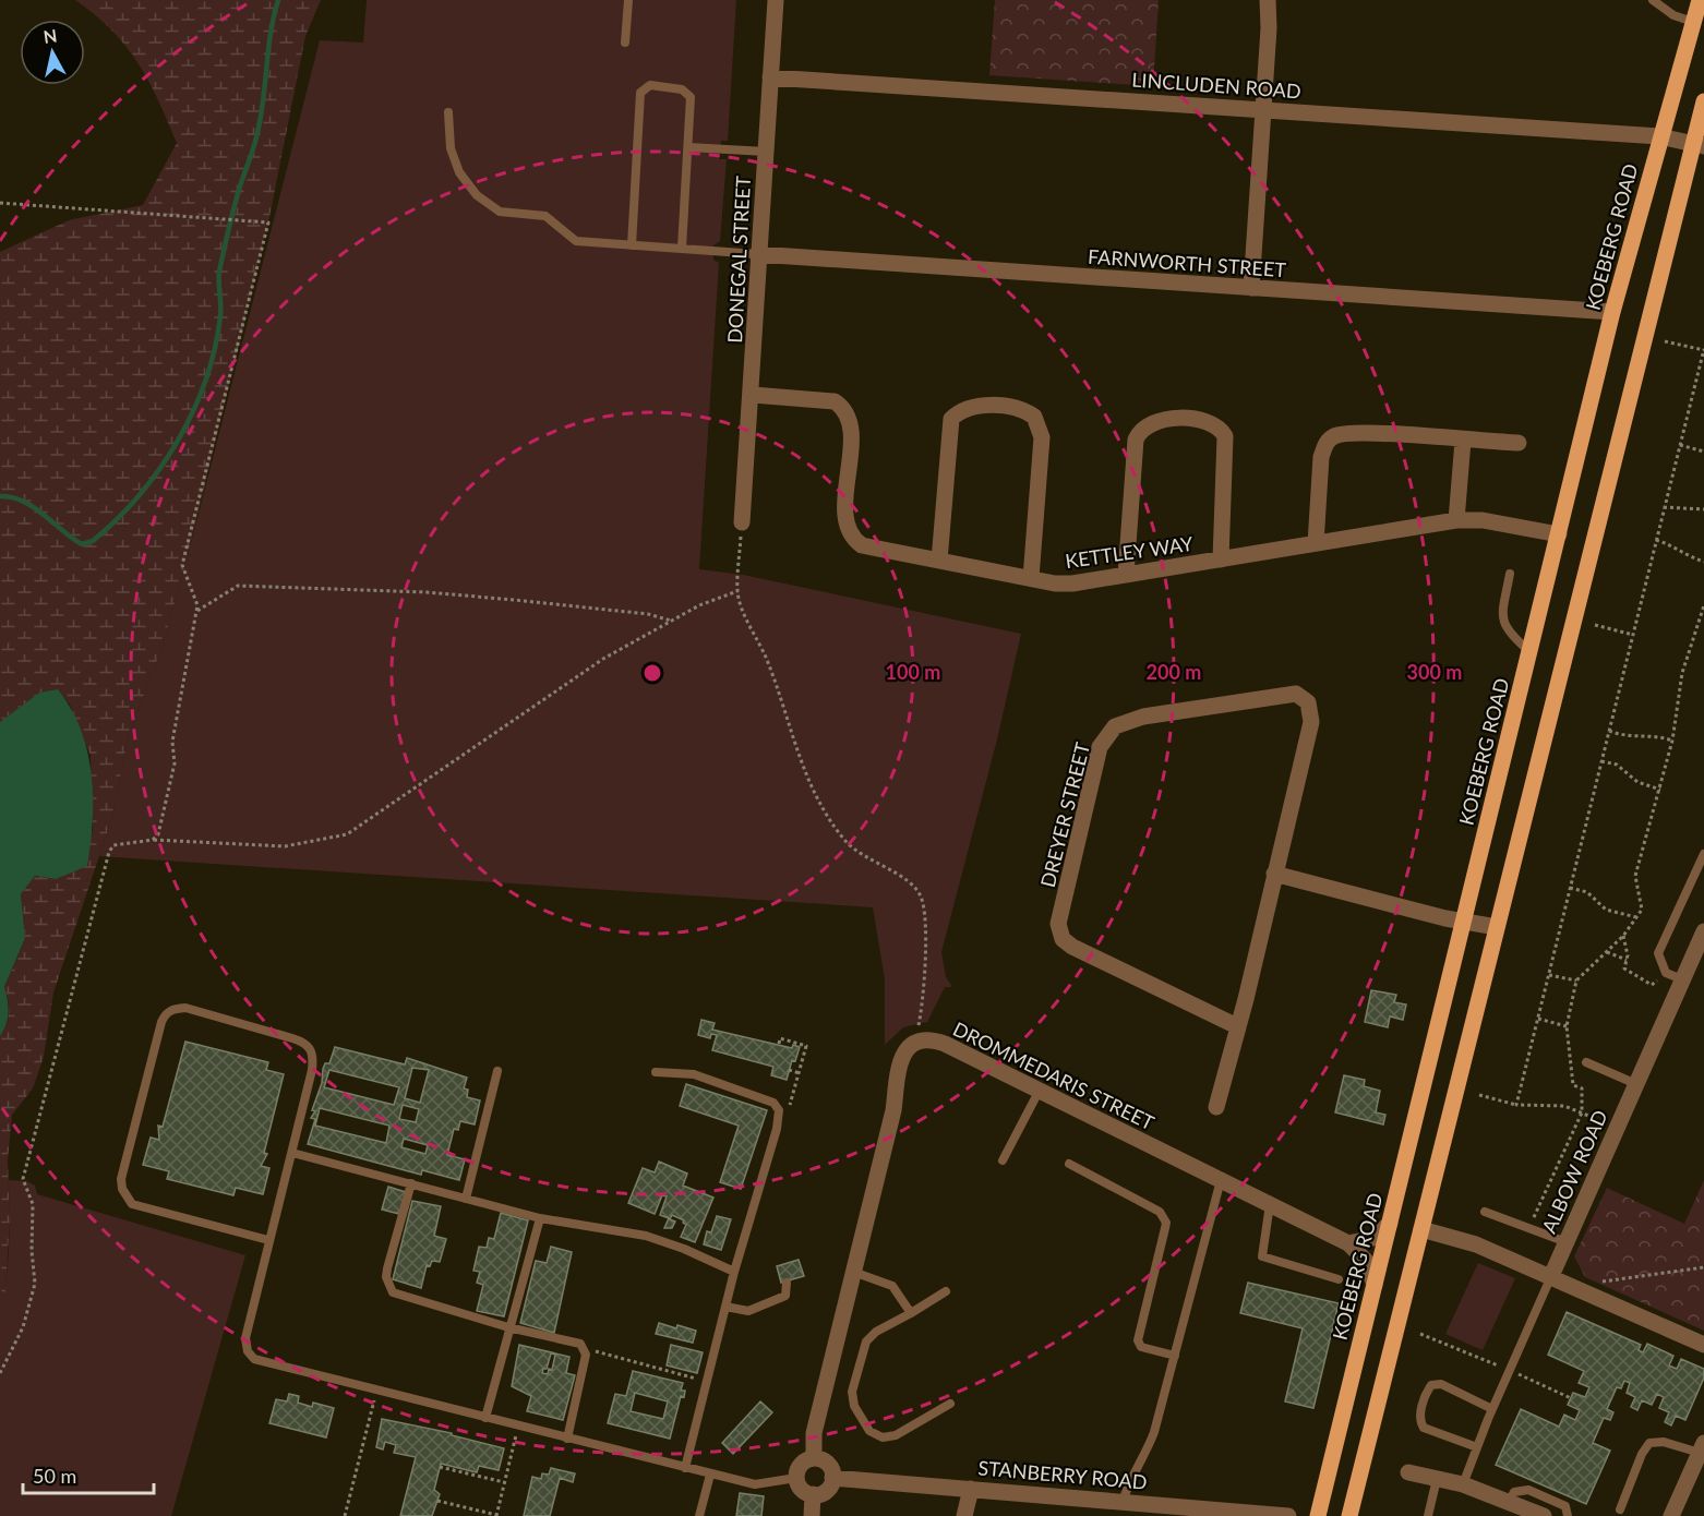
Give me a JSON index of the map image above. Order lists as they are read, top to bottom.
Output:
{
  "streets": {
    "main road": ["KOEBERG ROAD"],
    "street": [
      "LINCLUDEN ROAD",
      "DONEGAL STREET",
      "FARNWORTH STREET",
      "KETTLEY WAY",
      "DREYER STREET",
      "DROMMEDARIS STREET",
      "ALBOW ROAD",
      "STANBERRY ROAD"
    ]
  },
  "crossings": [
    ["LINCLUDEN ROAD", "KOEBERG ROAD"],
    ["LINCLUDEN ROAD", "DONEGAL STREET"],
    ["KOEBERG ROAD", "FARNWORTH STREET"],
    ["KOEBERG ROAD", "KETTLEY WAY"],
    ["KOEBERG ROAD", "DROMMEDARIS STREET"],
    ["DONEGAL STREET", "FARNWORTH STREET"],
    ["DONEGAL STREET", "KETTLEY WAY"]
  ],
  "scale_bar": "50 m",
  "north": "top",
  "rings": ["100 m", "200 m", "300 m"]
}
